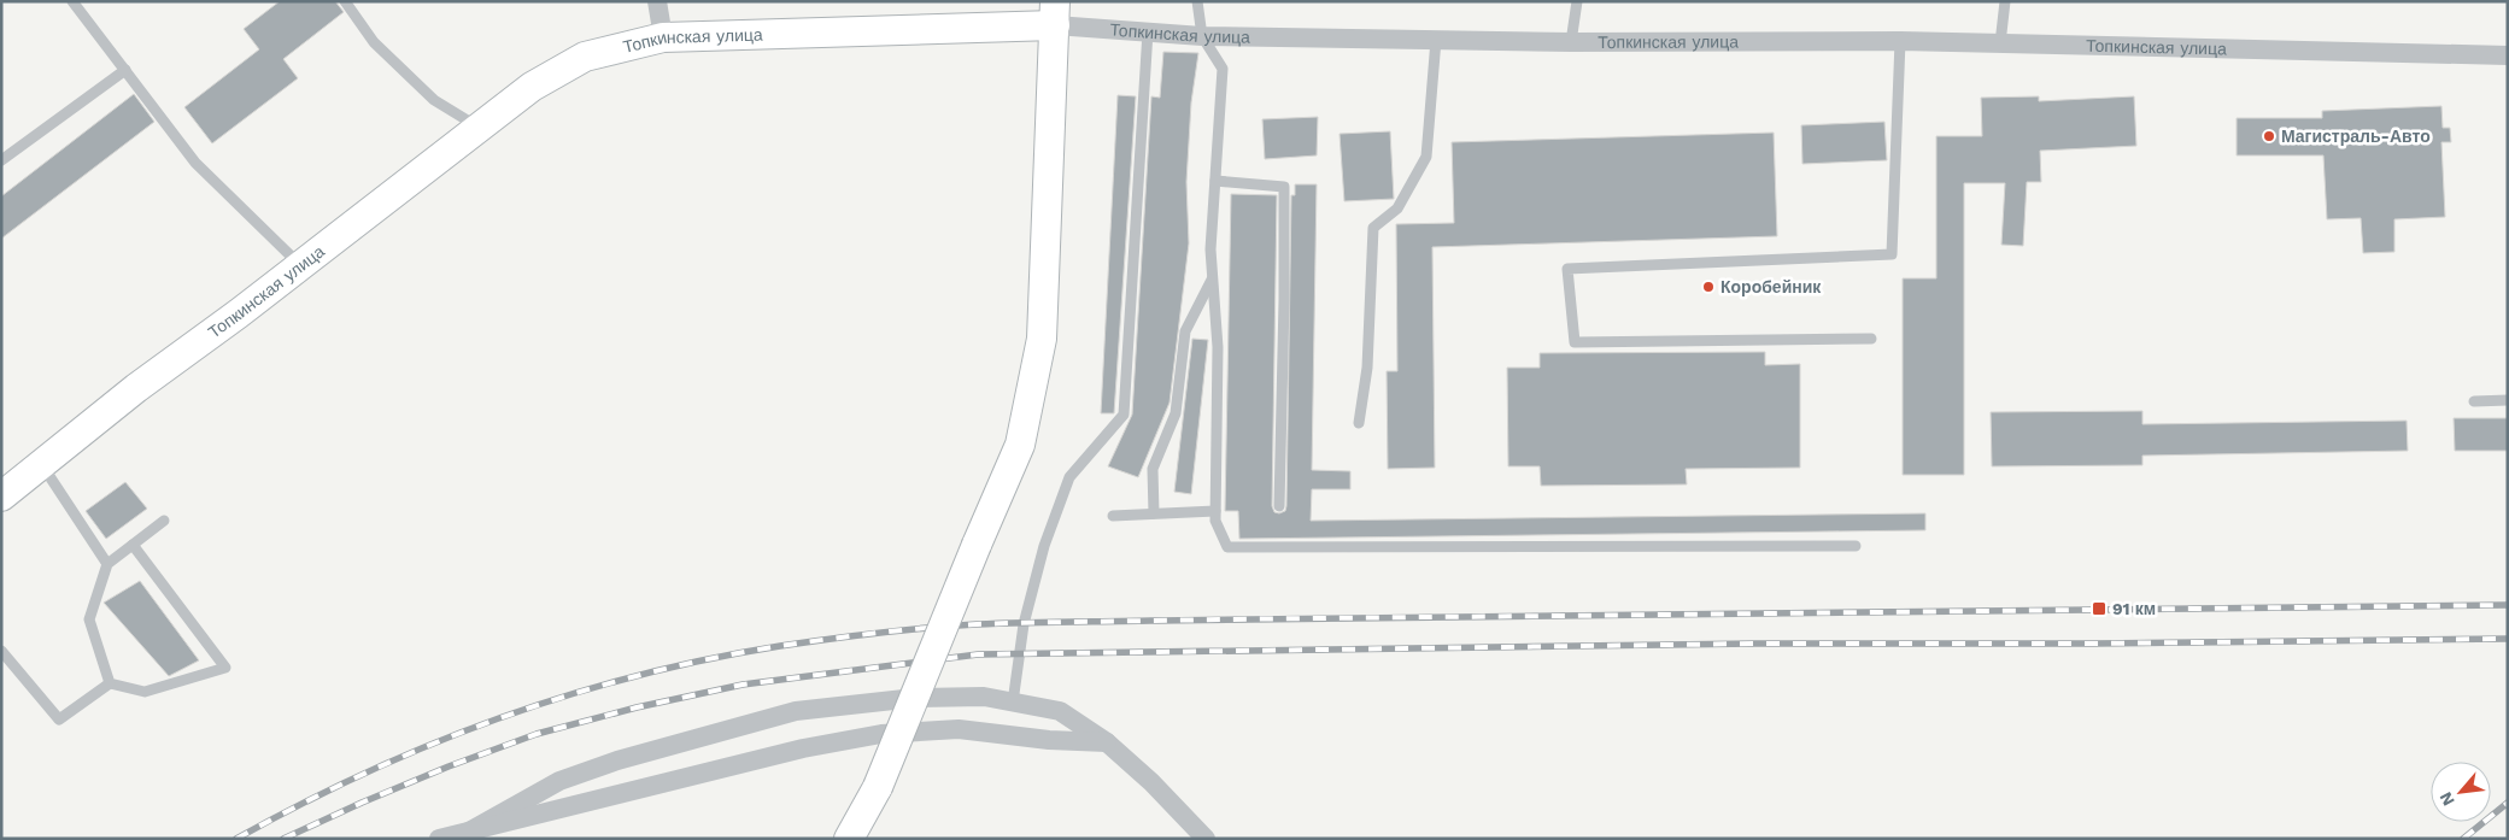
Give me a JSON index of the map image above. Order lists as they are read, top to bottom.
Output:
{
  "streets": {
    "street": ["Топкинская улица"]
  },
  "places": {
    "other": ["Магистраль-Авто", "Коробейник"],
    "transit": ["91 км"]
  },
  "north": "bottom left"
}
